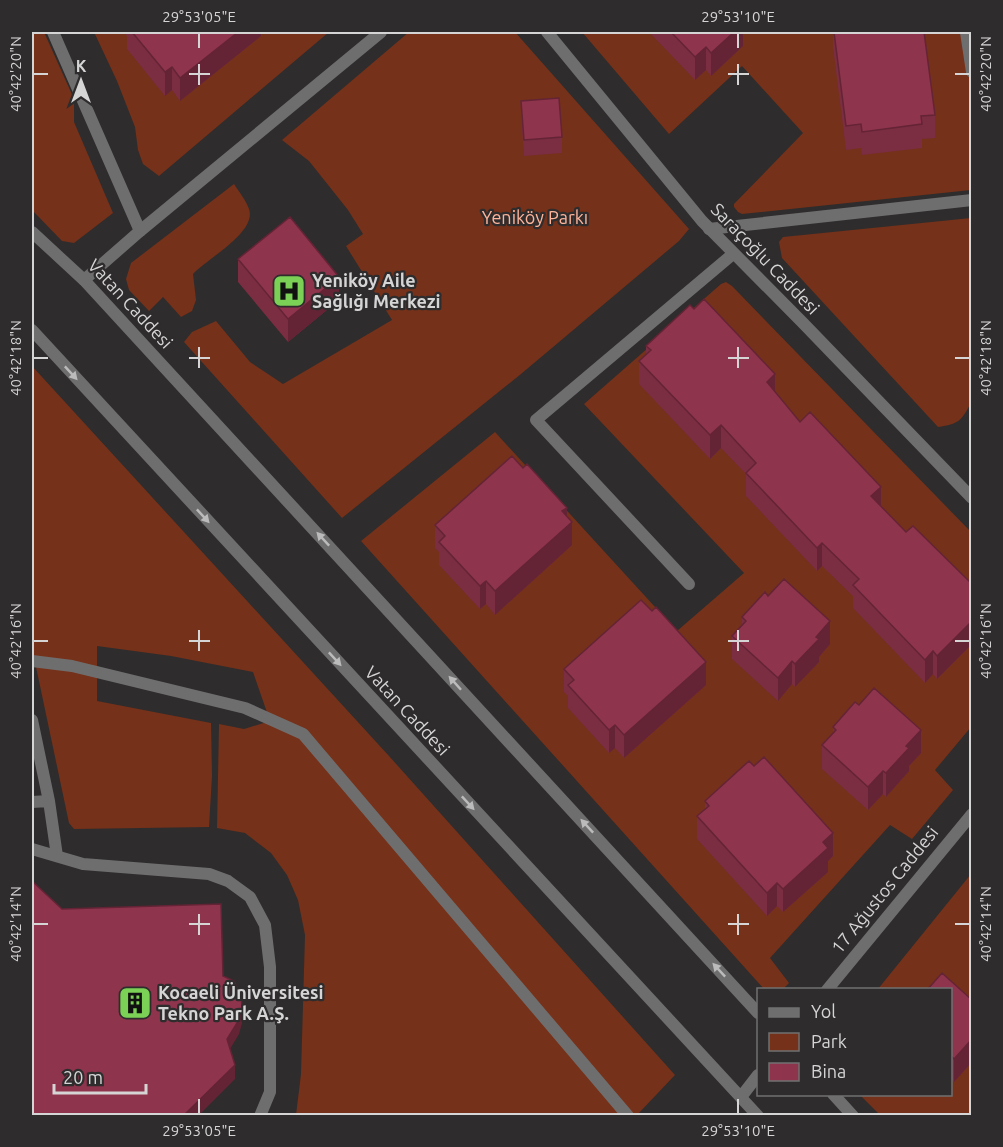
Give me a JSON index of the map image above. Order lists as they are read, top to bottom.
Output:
{
  "streets": {
    "street": ["Saraçoğlu Caddesi", "Vatan Caddesi", "17 Ağustos Caddesi"]
  },
  "parks": ["Yeniköy Parkı"],
  "places": {
    "hospital": ["Yeniköy Aile Sağlığı Merkezi"],
    "building": ["Kocaeli Üniversitesi Tekno Park A.Ş."]
  },
  "legend": ["Yol", "Park", "Bina"],
  "scale_bar": "20 m",
  "north": "top",
  "coordinates": [
    "29°53'05\"E",
    "29°53'10\"E",
    "40°42'20\"N",
    "40°42'18\"N",
    "40°42'16\"N",
    "40°42'14\"N"
  ]
}
